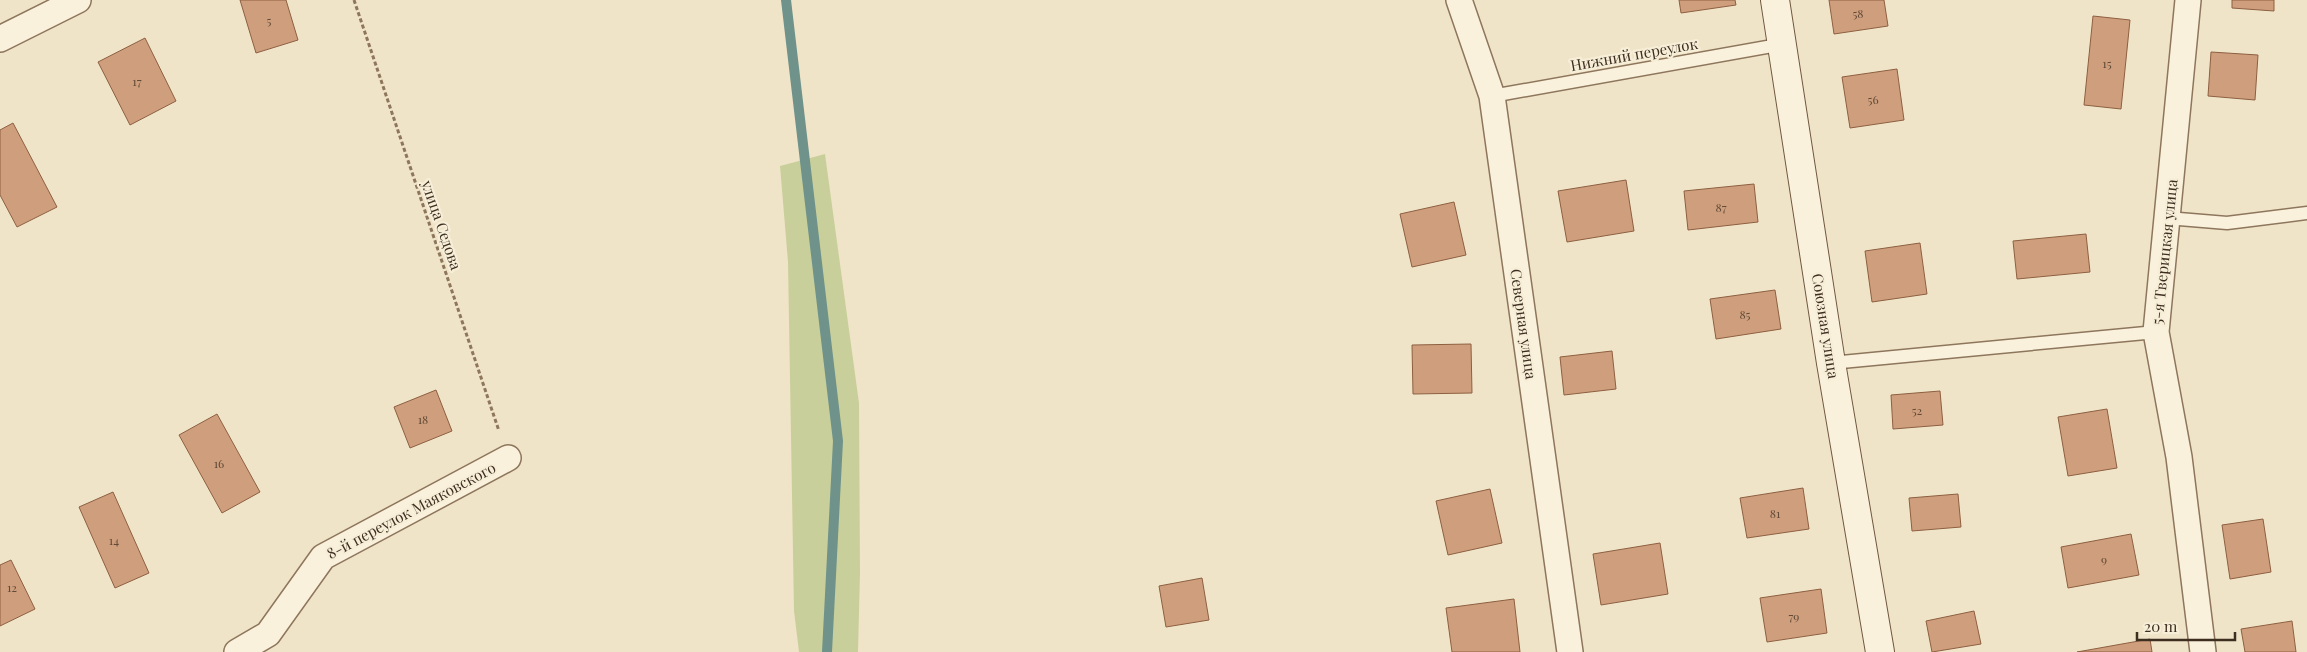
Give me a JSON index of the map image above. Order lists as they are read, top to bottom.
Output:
{
  "streets": {
    "street": [
      "5-я Тверицкая улица",
      "Северная улица",
      "Союзная улица",
      "8-й переулок Маяковского"
    ],
    "lane": ["Нижний переулок"],
    "path": ["улица Седова"]
  },
  "crossings": [
    ["Нижний переулок", "Северная улица"],
    ["Нижний переулок", "Союзная улица"],
    ["улица Седова", "8-й переулок Маяковского"]
  ],
  "house_numbers": [
    "58",
    "5",
    "15",
    "17",
    "56",
    "87",
    "85",
    "52",
    "18",
    "16",
    "81",
    "14",
    "9",
    "12",
    "79"
  ],
  "scale_bar": "20 m"
}
